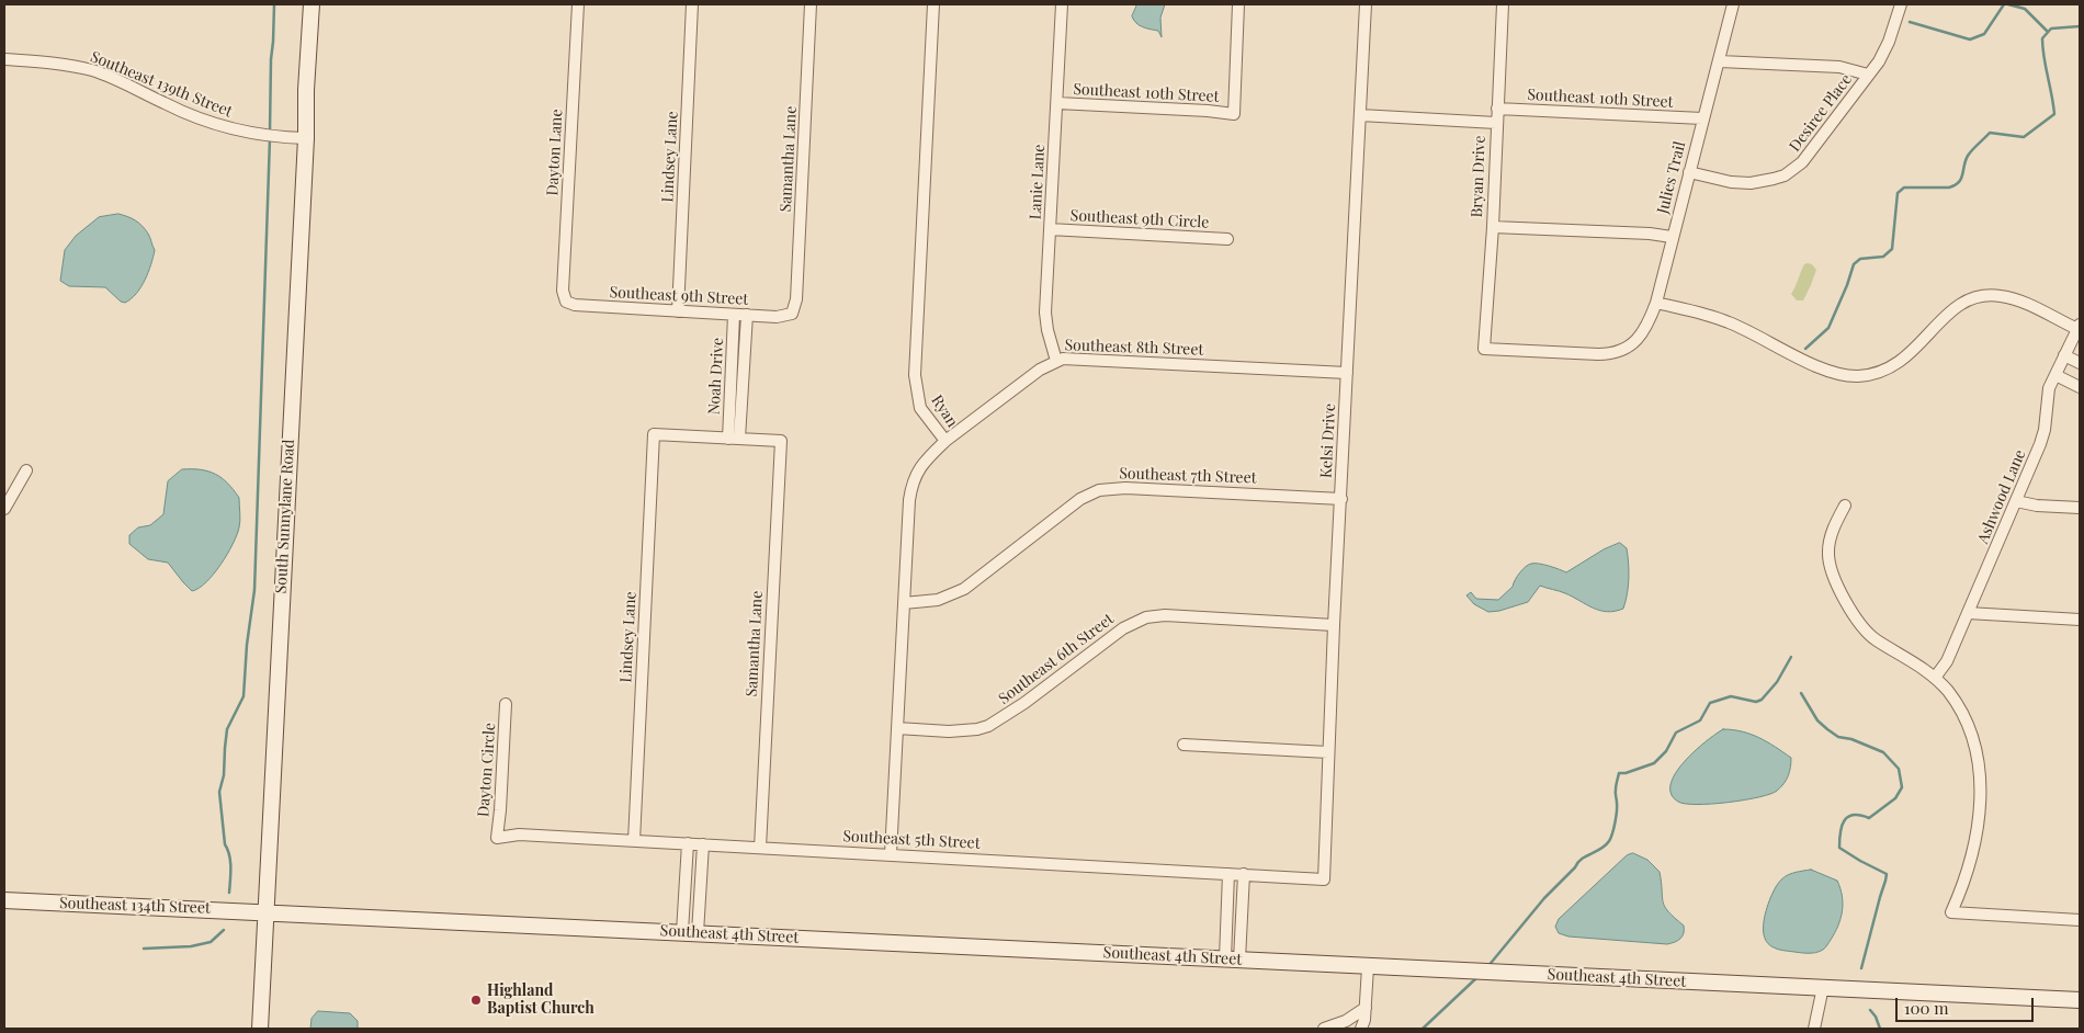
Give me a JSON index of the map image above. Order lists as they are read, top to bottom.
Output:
{
  "streets": {
    "main road": ["South Sunnylane Road", "Southeast 134th Street", "Southeast 4th Street"],
    "street": [
      "Southeast 139th Street",
      "Southeast 10th Street",
      "Desiree Place",
      "Dayton Lane",
      "Lindsey Lane",
      "Samantha Lane",
      "Bryan Drive",
      "Julies Trail",
      "Lanie Lane",
      "Southeast 9th Circle",
      "Southeast 9th Street",
      "Southeast 8th Street",
      "Noah Drive",
      "Ryan",
      "Kelsi Drive",
      "Southeast 7th Street",
      "Ashwood Lane",
      "Southeast 6th Street",
      "Dayton Circle",
      "Southeast 5th Street"
    ]
  },
  "crossings": [
    ["Southeast 139th Street", "South Sunnylane Road"],
    ["Southeast 10th Street", "Bryan Drive"],
    ["Southeast 10th Street", "Julies Trail"],
    ["Southeast 10th Street", "Lanie Lane"],
    ["Desiree Place", "Julies Trail"],
    ["Dayton Lane", "Southeast 9th Street"],
    ["Lindsey Lane", "Samantha Lane"],
    ["Lindsey Lane", "Southeast 9th Street"],
    ["Lindsey Lane", "Noah Drive"],
    ["Lindsey Lane", "Southeast 5th Street"],
    ["Samantha Lane", "Southeast 9th Street"],
    ["Samantha Lane", "Noah Drive"],
    ["Samantha Lane", "Southeast 5th Street"],
    ["Bryan Drive", "Julies Trail"],
    ["Lanie Lane", "Southeast 9th Circle"],
    ["Lanie Lane", "Southeast 8th Street"],
    ["Southeast 9th Street", "Noah Drive"],
    ["Southeast 8th Street", "Ryan"],
    ["Southeast 8th Street", "Kelsi Drive"],
    ["Ryan", "Southeast 7th Street"],
    ["Ryan", "Southeast 6th Street"],
    ["Ryan", "Southeast 5th Street"],
    ["Kelsi Drive", "Southeast 7th Street"],
    ["Kelsi Drive", "Southeast 6th Street"],
    ["Kelsi Drive", "Southeast 5th Street"],
    ["South Sunnylane Road", "Southeast 134th Street"],
    ["South Sunnylane Road", "Southeast 4th Street"],
    ["Dayton Circle", "Southeast 5th Street"],
    ["Southeast 134th Street", "Southeast 4th Street"]
  ],
  "places": ["Highland Baptist Church"],
  "scale_bar": "100 m"
}
